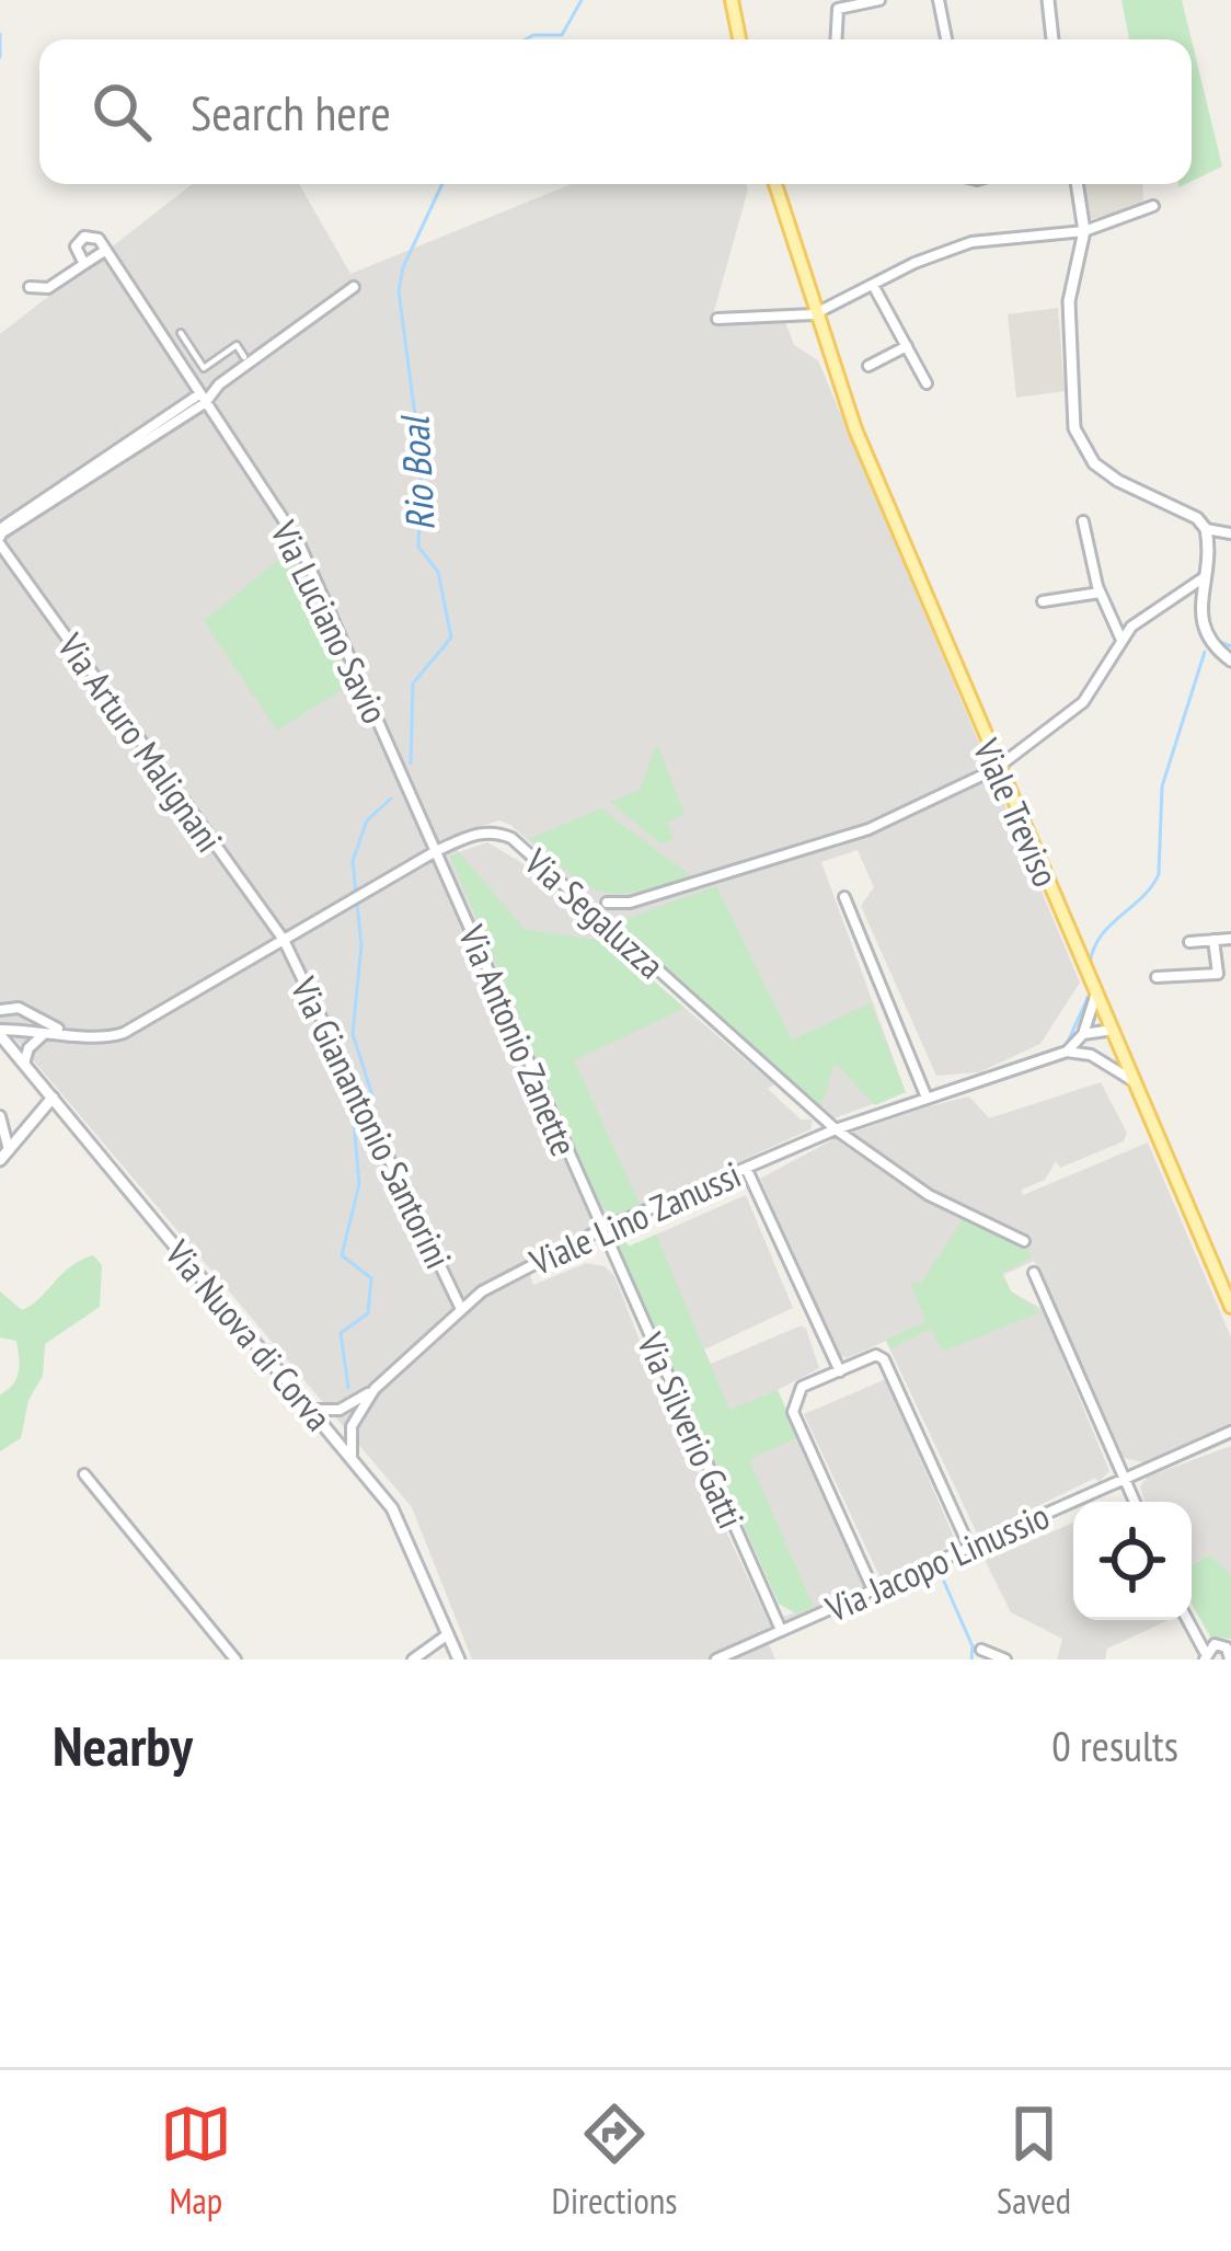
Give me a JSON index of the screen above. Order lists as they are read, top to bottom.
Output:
{
  "streets": {
    "main road": ["Viale Treviso", "Via Nuova di Corva"],
    "street": [
      "Via Luciano Savio",
      "Via Arturo Malignani",
      "Via Segaluzza",
      "Via Antonio Zanette",
      "Via Gianantonio Santorini",
      "Viale Lino Zanussi",
      "Via Silverio Gatti",
      "Via Jacopo Linussio"
    ]
  },
  "crossings": [
    ["Via Luciano Savio", "Via Arturo Malignani"],
    ["Via Luciano Savio", "Via Segaluzza"],
    ["Via Luciano Savio", "Via Antonio Zanette"],
    ["Via Arturo Malignani", "Via Segaluzza"],
    ["Via Arturo Malignani", "Via Gianantonio Santorini"],
    ["Viale Treviso", "Viale Lino Zanussi"],
    ["Via Segaluzza", "Via Antonio Zanette"],
    ["Via Segaluzza", "Via Gianantonio Santorini"],
    ["Via Segaluzza", "Viale Lino Zanussi"],
    ["Via Segaluzza", "Via Nuova di Corva"],
    ["Via Antonio Zanette", "Viale Lino Zanussi"],
    ["Via Antonio Zanette", "Via Silverio Gatti"],
    ["Via Gianantonio Santorini", "Viale Lino Zanussi"],
    ["Viale Lino Zanussi", "Via Nuova di Corva"],
    ["Viale Lino Zanussi", "Via Silverio Gatti"],
    ["Via Silverio Gatti", "Via Jacopo Linussio"]
  ],
  "water": ["Rio Boal"],
  "page": {
    "search": "Search here",
    "heading": ["Nearby", "0 results"],
    "nav": ["Map", "Directions", "Saved"]
  }
}
